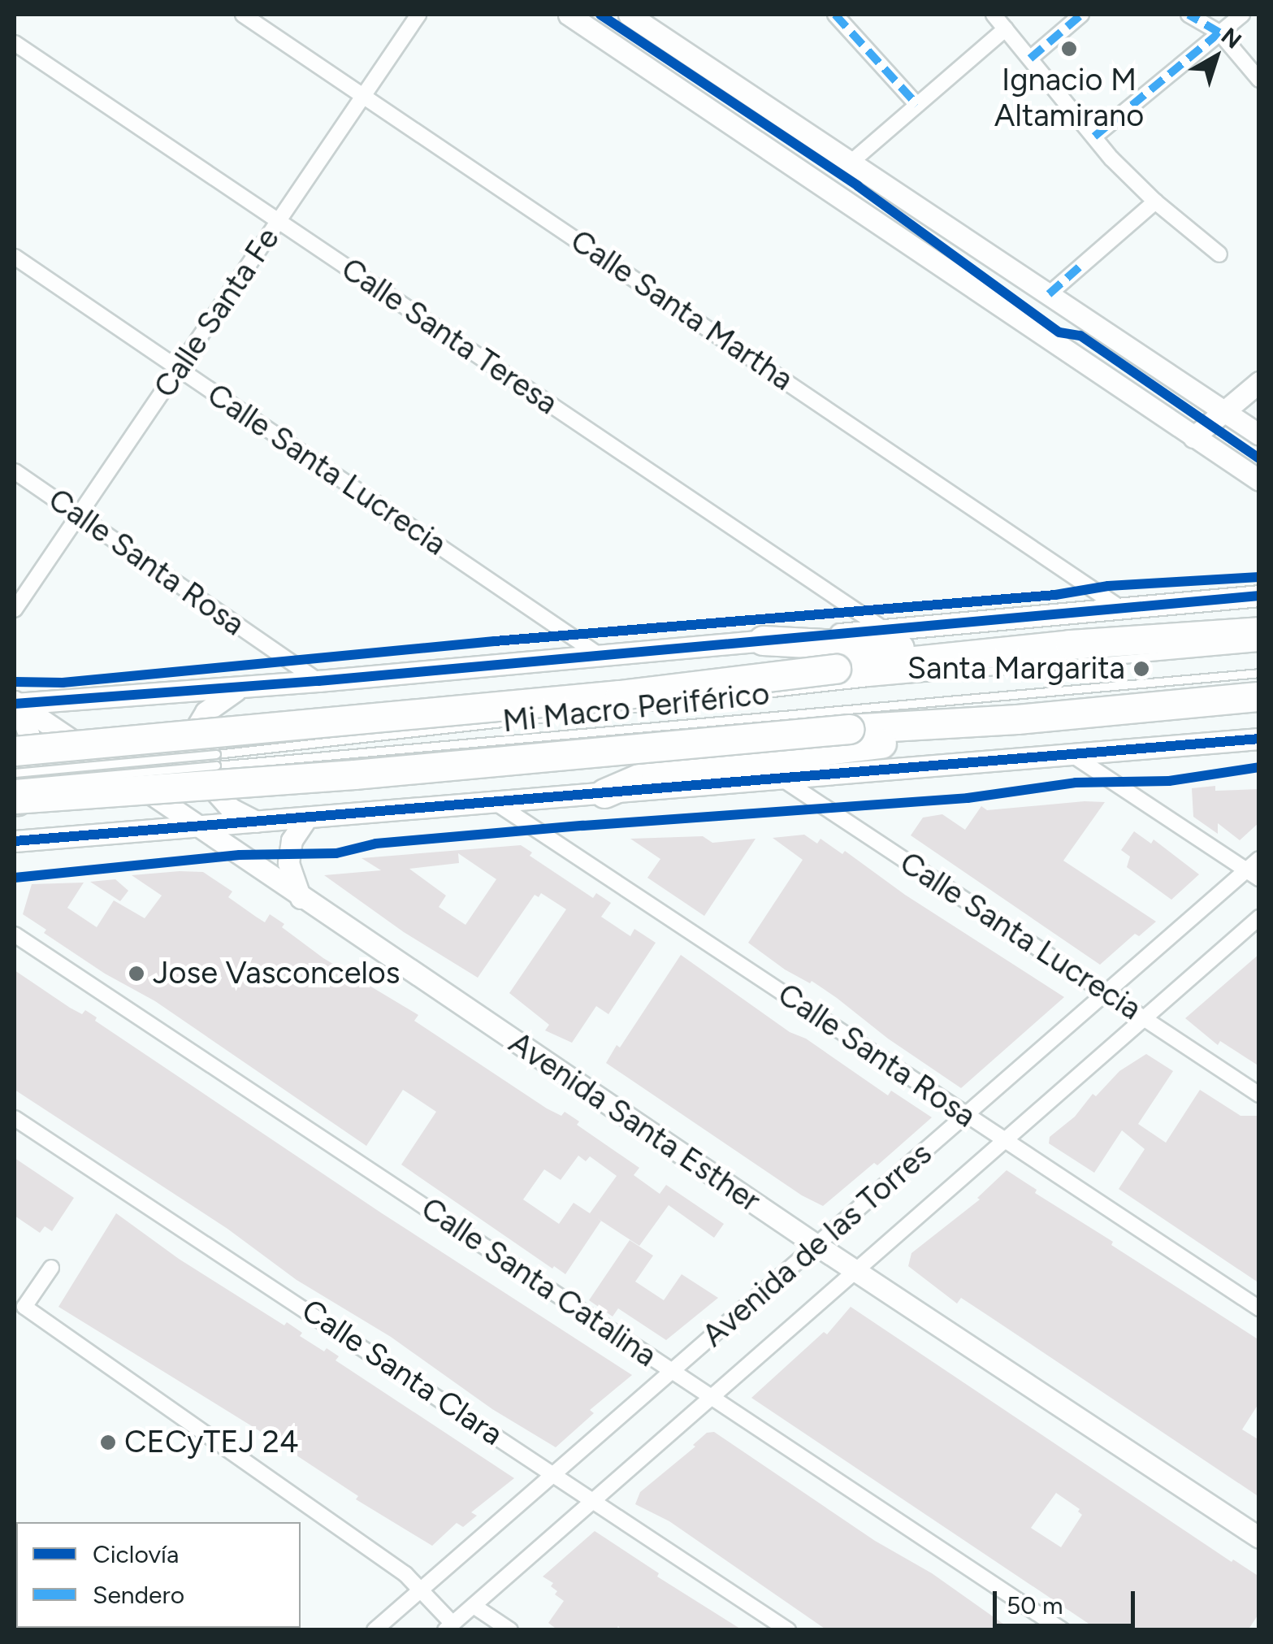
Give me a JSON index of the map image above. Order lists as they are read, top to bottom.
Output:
{
  "streets": {
    "main road": ["Avenida Santa Esther"],
    "street": [
      "Calle Santa Martha",
      "Calle Santa Fe",
      "Calle Santa Teresa",
      "Calle Santa Lucrecia",
      "Calle Santa Rosa",
      "Avenida de las Torres",
      "Calle Santa Catalina",
      "Calle Santa Clara"
    ],
    "lane": ["Mi Macro Periférico"]
  },
  "crossings": [
    ["Calle Santa Martha", "Calle Santa Fe"],
    ["Calle Santa Fe", "Calle Santa Teresa"],
    ["Calle Santa Fe", "Calle Santa Lucrecia"],
    ["Calle Santa Fe", "Calle Santa Rosa"],
    ["Calle Santa Lucrecia", "Avenida de las Torres"],
    ["Calle Santa Rosa", "Avenida de las Torres"],
    ["Avenida Santa Esther", "Avenida de las Torres"],
    ["Avenida de las Torres", "Calle Santa Catalina"],
    ["Avenida de las Torres", "Calle Santa Clara"]
  ],
  "places": [
    "Ignacio M Altamirano",
    "Santa Margarita",
    "Jose Vasconcelos",
    "CECyTEJ 24"
  ],
  "legend": ["Ciclovía", "Sendero"],
  "scale_bar": "50 m",
  "north": "top right"
}
